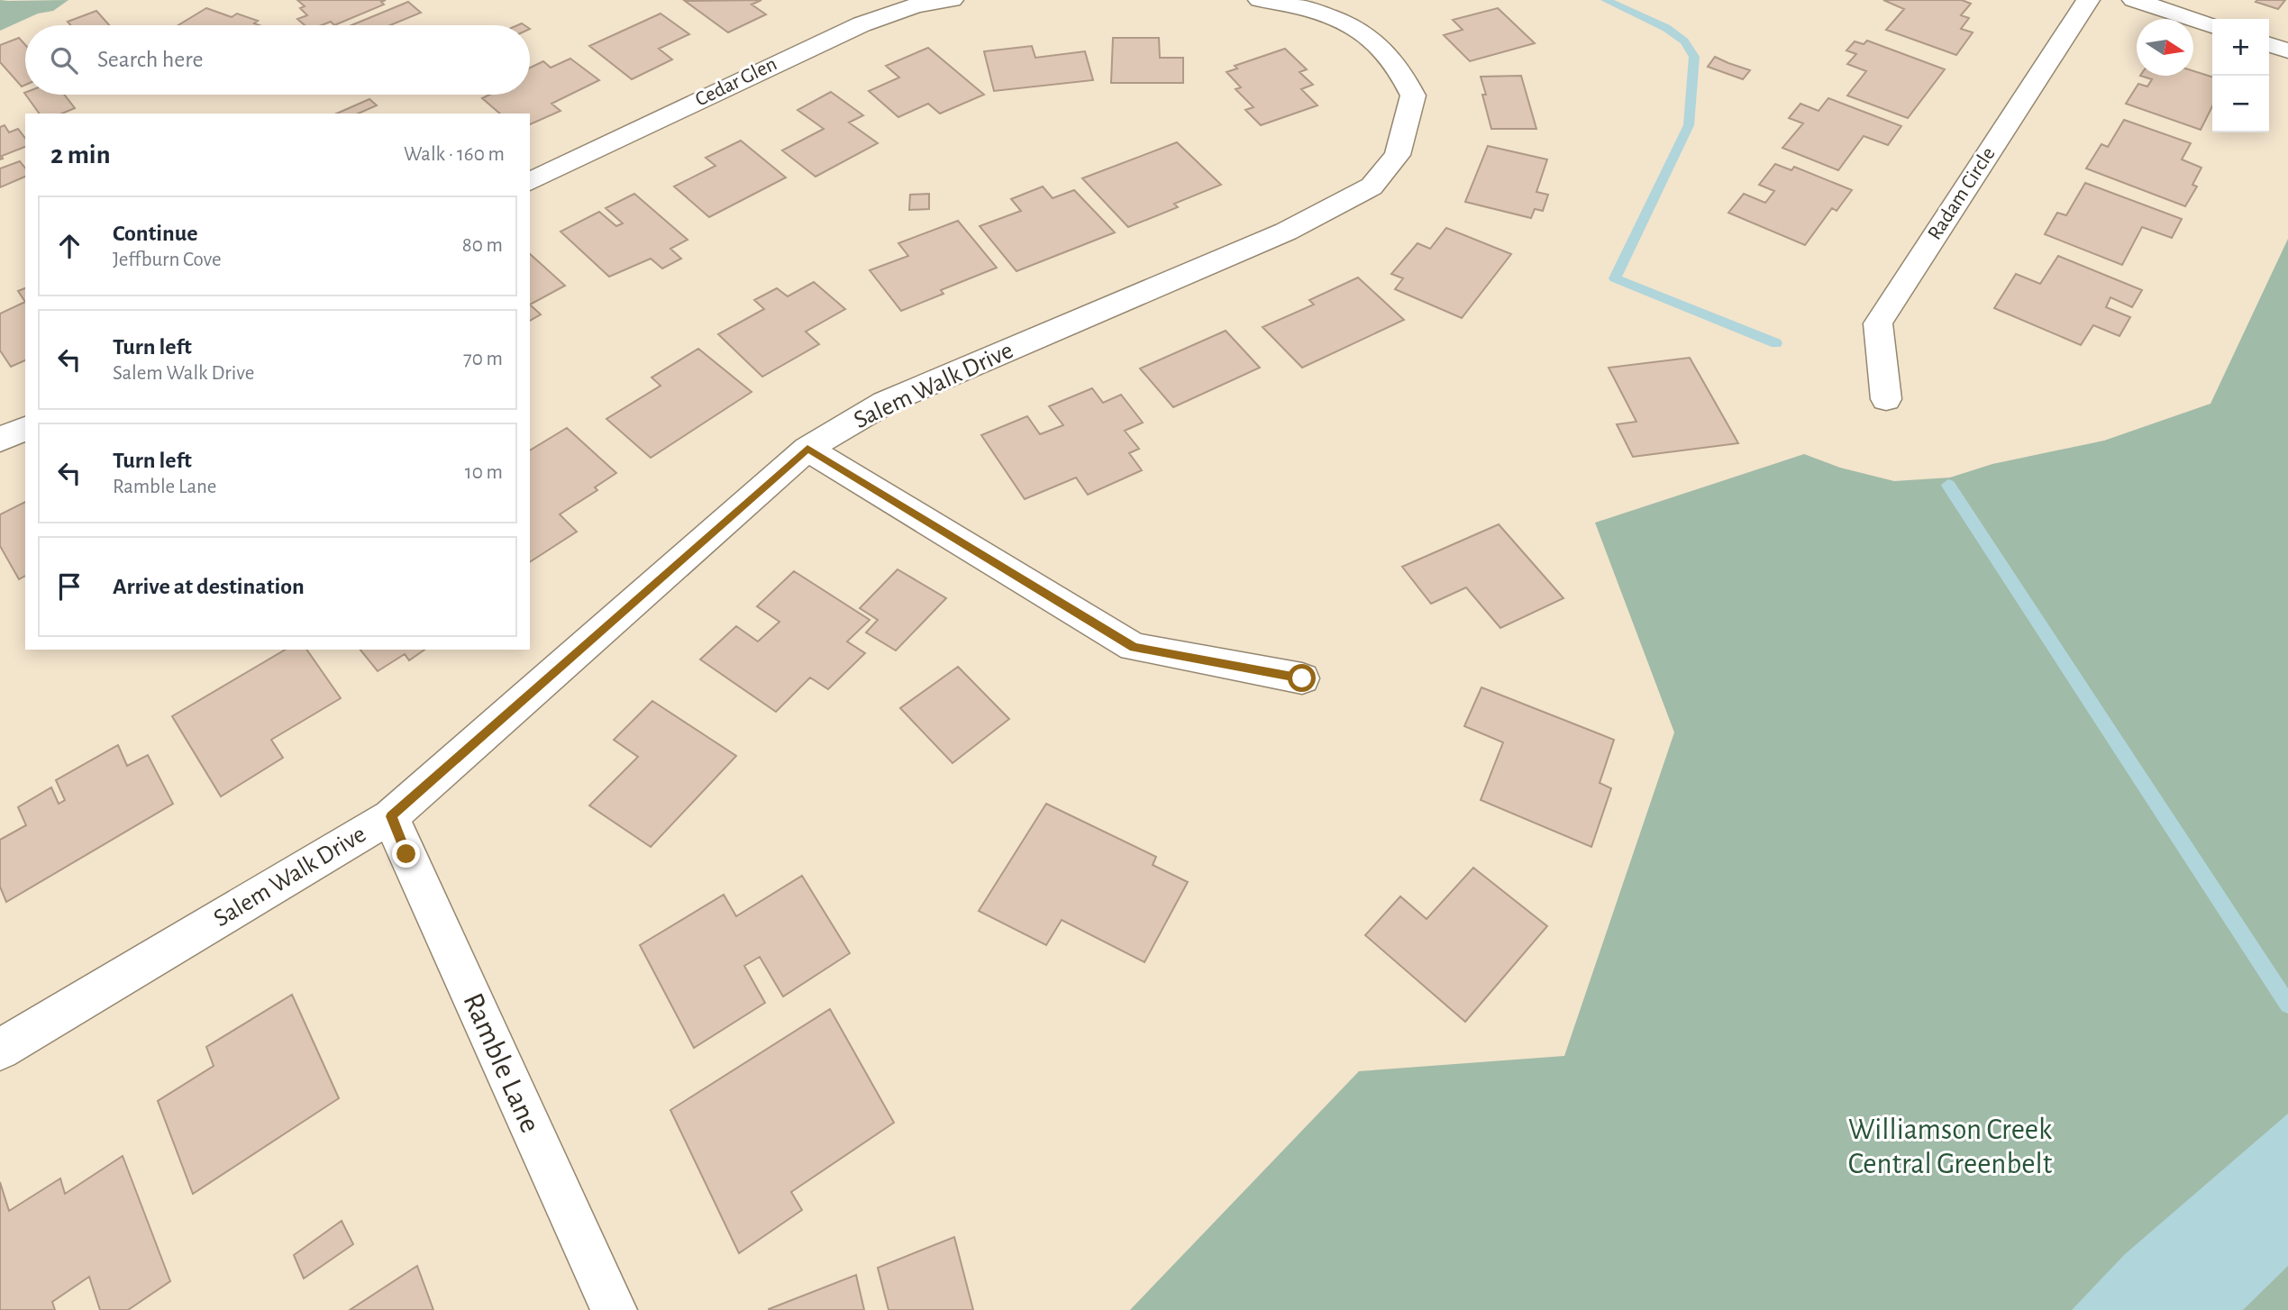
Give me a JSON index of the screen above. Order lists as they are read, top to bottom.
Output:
{
  "streets": {
    "street": [
      "Cedar Glen",
      "Radam Circle",
      "Salem Walk Drive",
      "Ramble Lane"
    ]
  },
  "crossings": [
    ["Salem Walk Drive", "Ramble Lane"]
  ],
  "parks": ["Williamson Creek Central Greenbelt"],
  "north": "right",
  "page": {
    "map_buttons": ["+", "−"],
    "search": "Search here",
    "heading": ["2 min", "Walk · 160 m"],
    "list": [
      ["Continue", "Jeffburn Cove", "80 m"],
      ["Turn left", "Salem Walk Drive", "70 m"],
      ["Turn left", "Ramble Lane", "10 m"],
      "Arrive at destination"
    ]
  }
}
